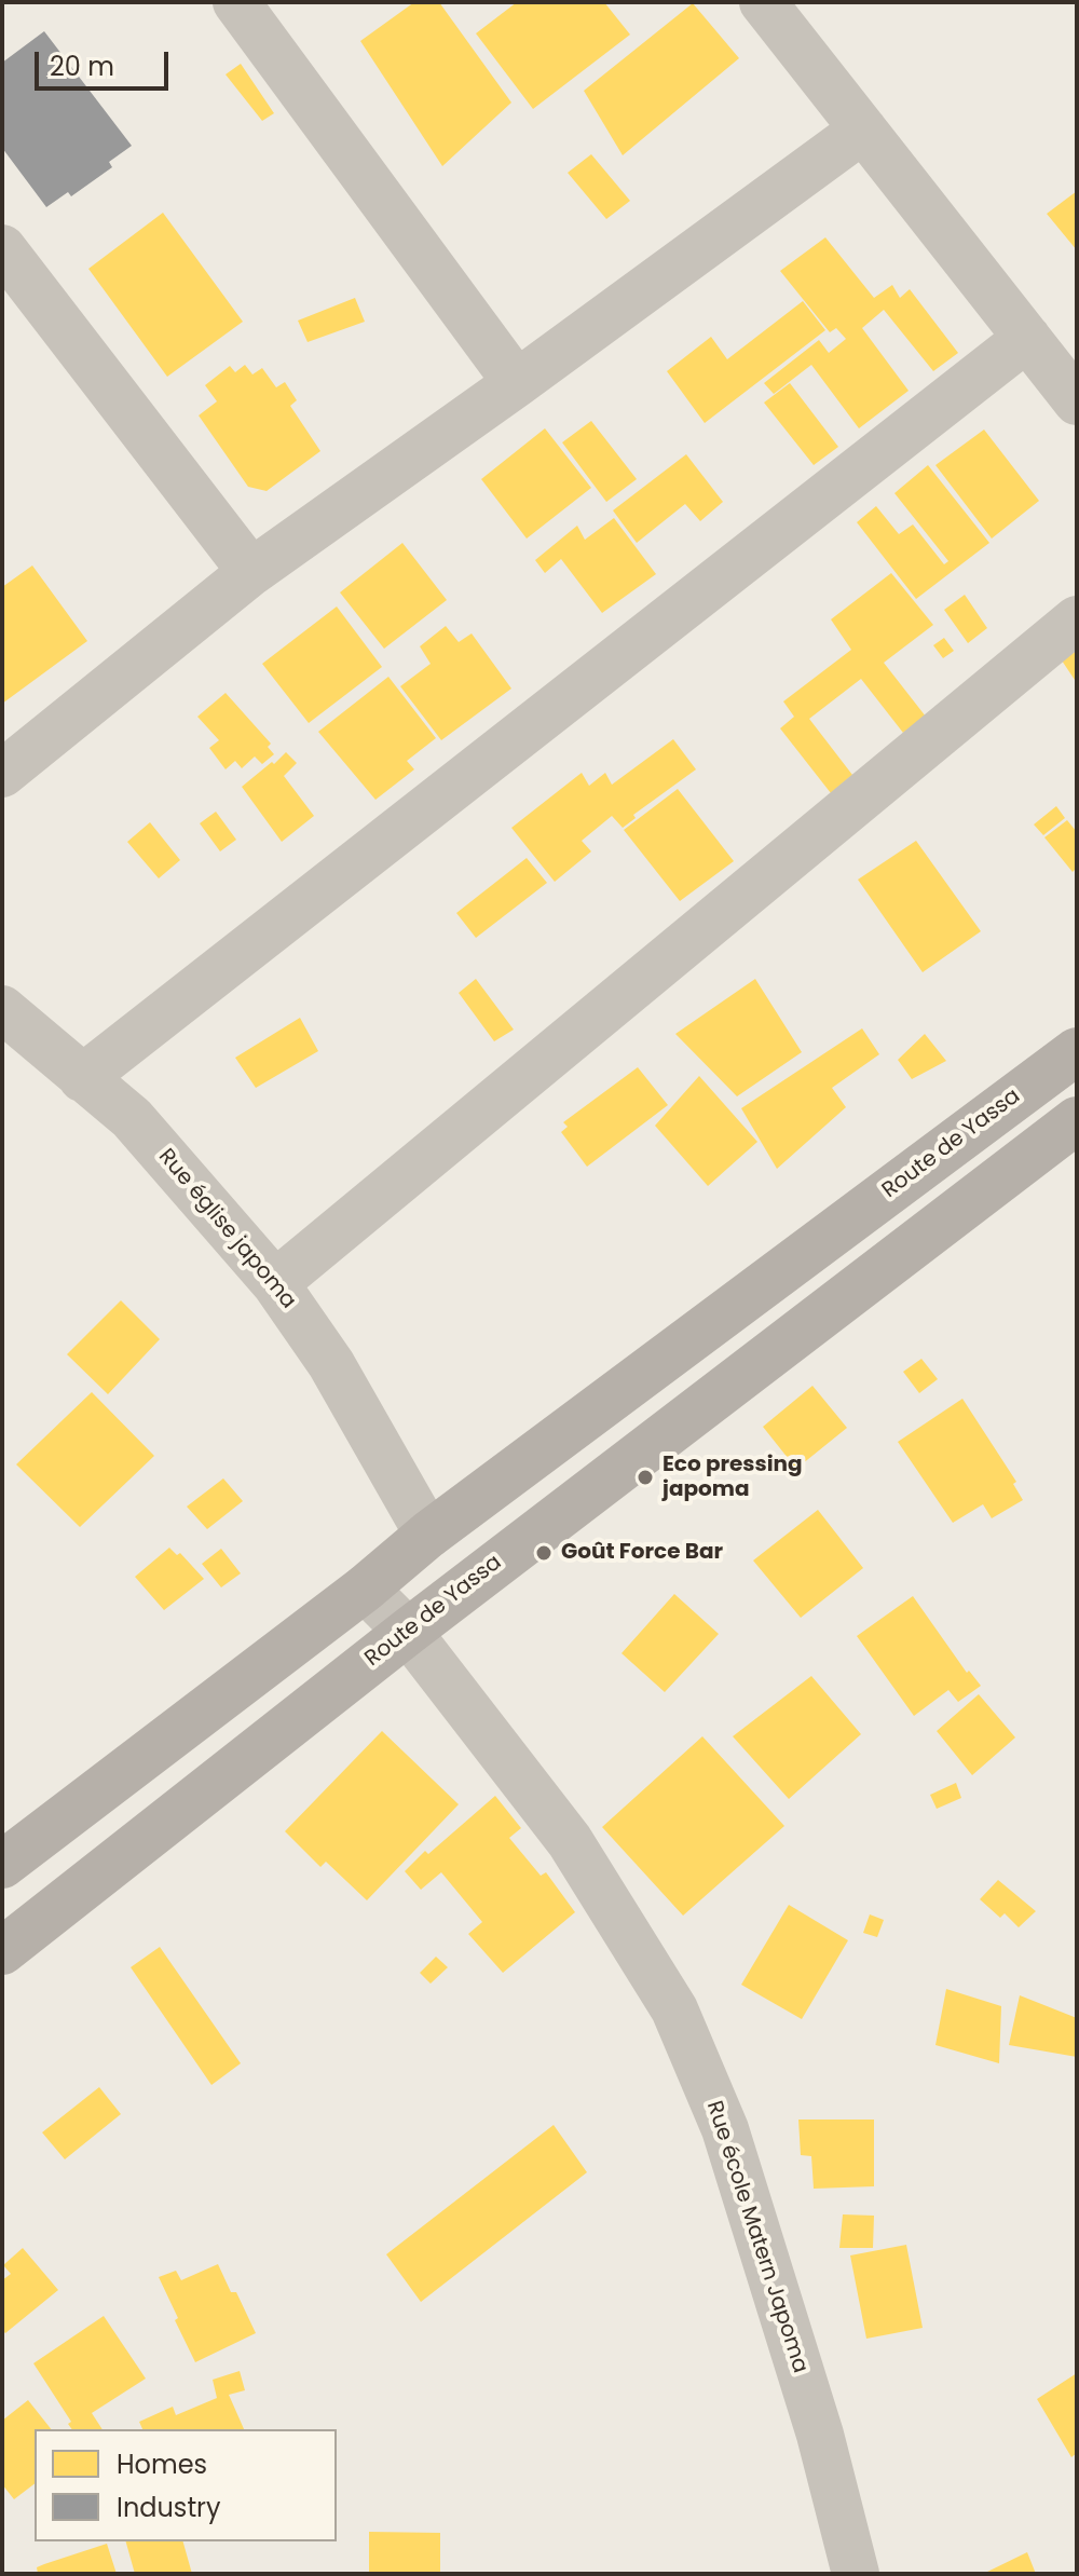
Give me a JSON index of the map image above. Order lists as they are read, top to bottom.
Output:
{
  "streets": {
    "main road": ["Route de Yassa"],
    "street": ["Rue église japoma", "Rue école Matern Japoma"]
  },
  "crossings": [
    ["Route de Yassa", "Rue église japoma"],
    ["Route de Yassa", "Rue école Matern Japoma"]
  ],
  "places": ["Eco pressing japoma", "Goût Force Bar"],
  "legend": ["Homes", "Industry"],
  "scale_bar": "20 m"
}
